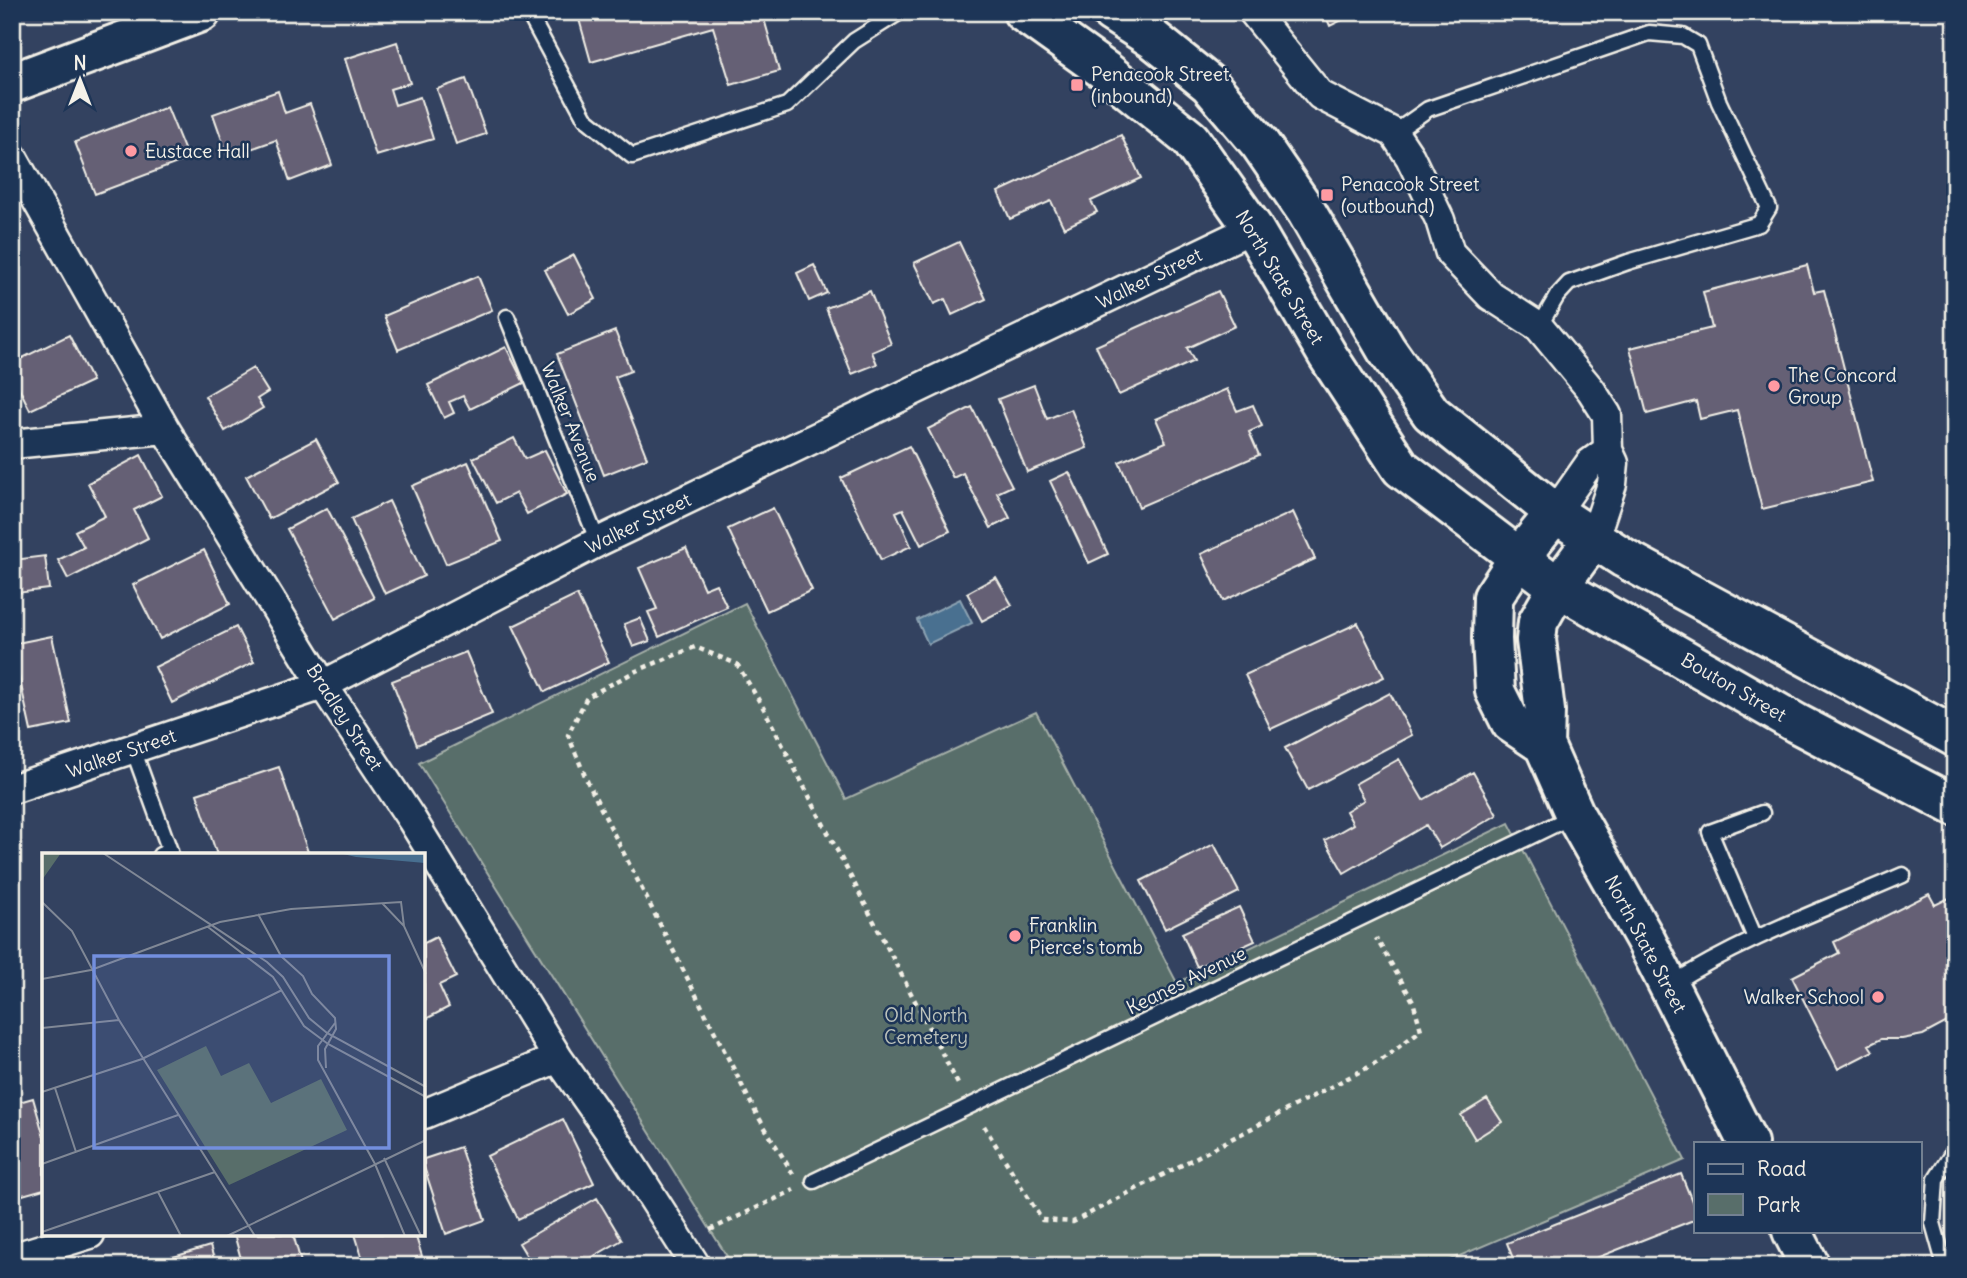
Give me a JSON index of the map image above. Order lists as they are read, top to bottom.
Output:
{
  "streets": {
    "main road": ["North State Street", "Bouton Street"],
    "street": ["Walker Street", "Bradley Street"],
    "lane": ["Walker Avenue", "Keanes Avenue"]
  },
  "crossings": [
    ["North State Street", "Walker Street"],
    ["North State Street", "Bouton Street"],
    ["North State Street", "Keanes Avenue"],
    ["Walker Street", "Walker Avenue"],
    ["Walker Street", "Bradley Street"]
  ],
  "parks": ["Old North Cemetery"],
  "places": {
    "transit": ["Penacook Street (inbound)", "Penacook Street (outbound)"],
    "other": [
      "Eustace Hall",
      "The Concord Group",
      "Franklin Pierce's tomb",
      "Walker School"
    ]
  },
  "legend": ["Road", "Park"],
  "north": "top"
}
